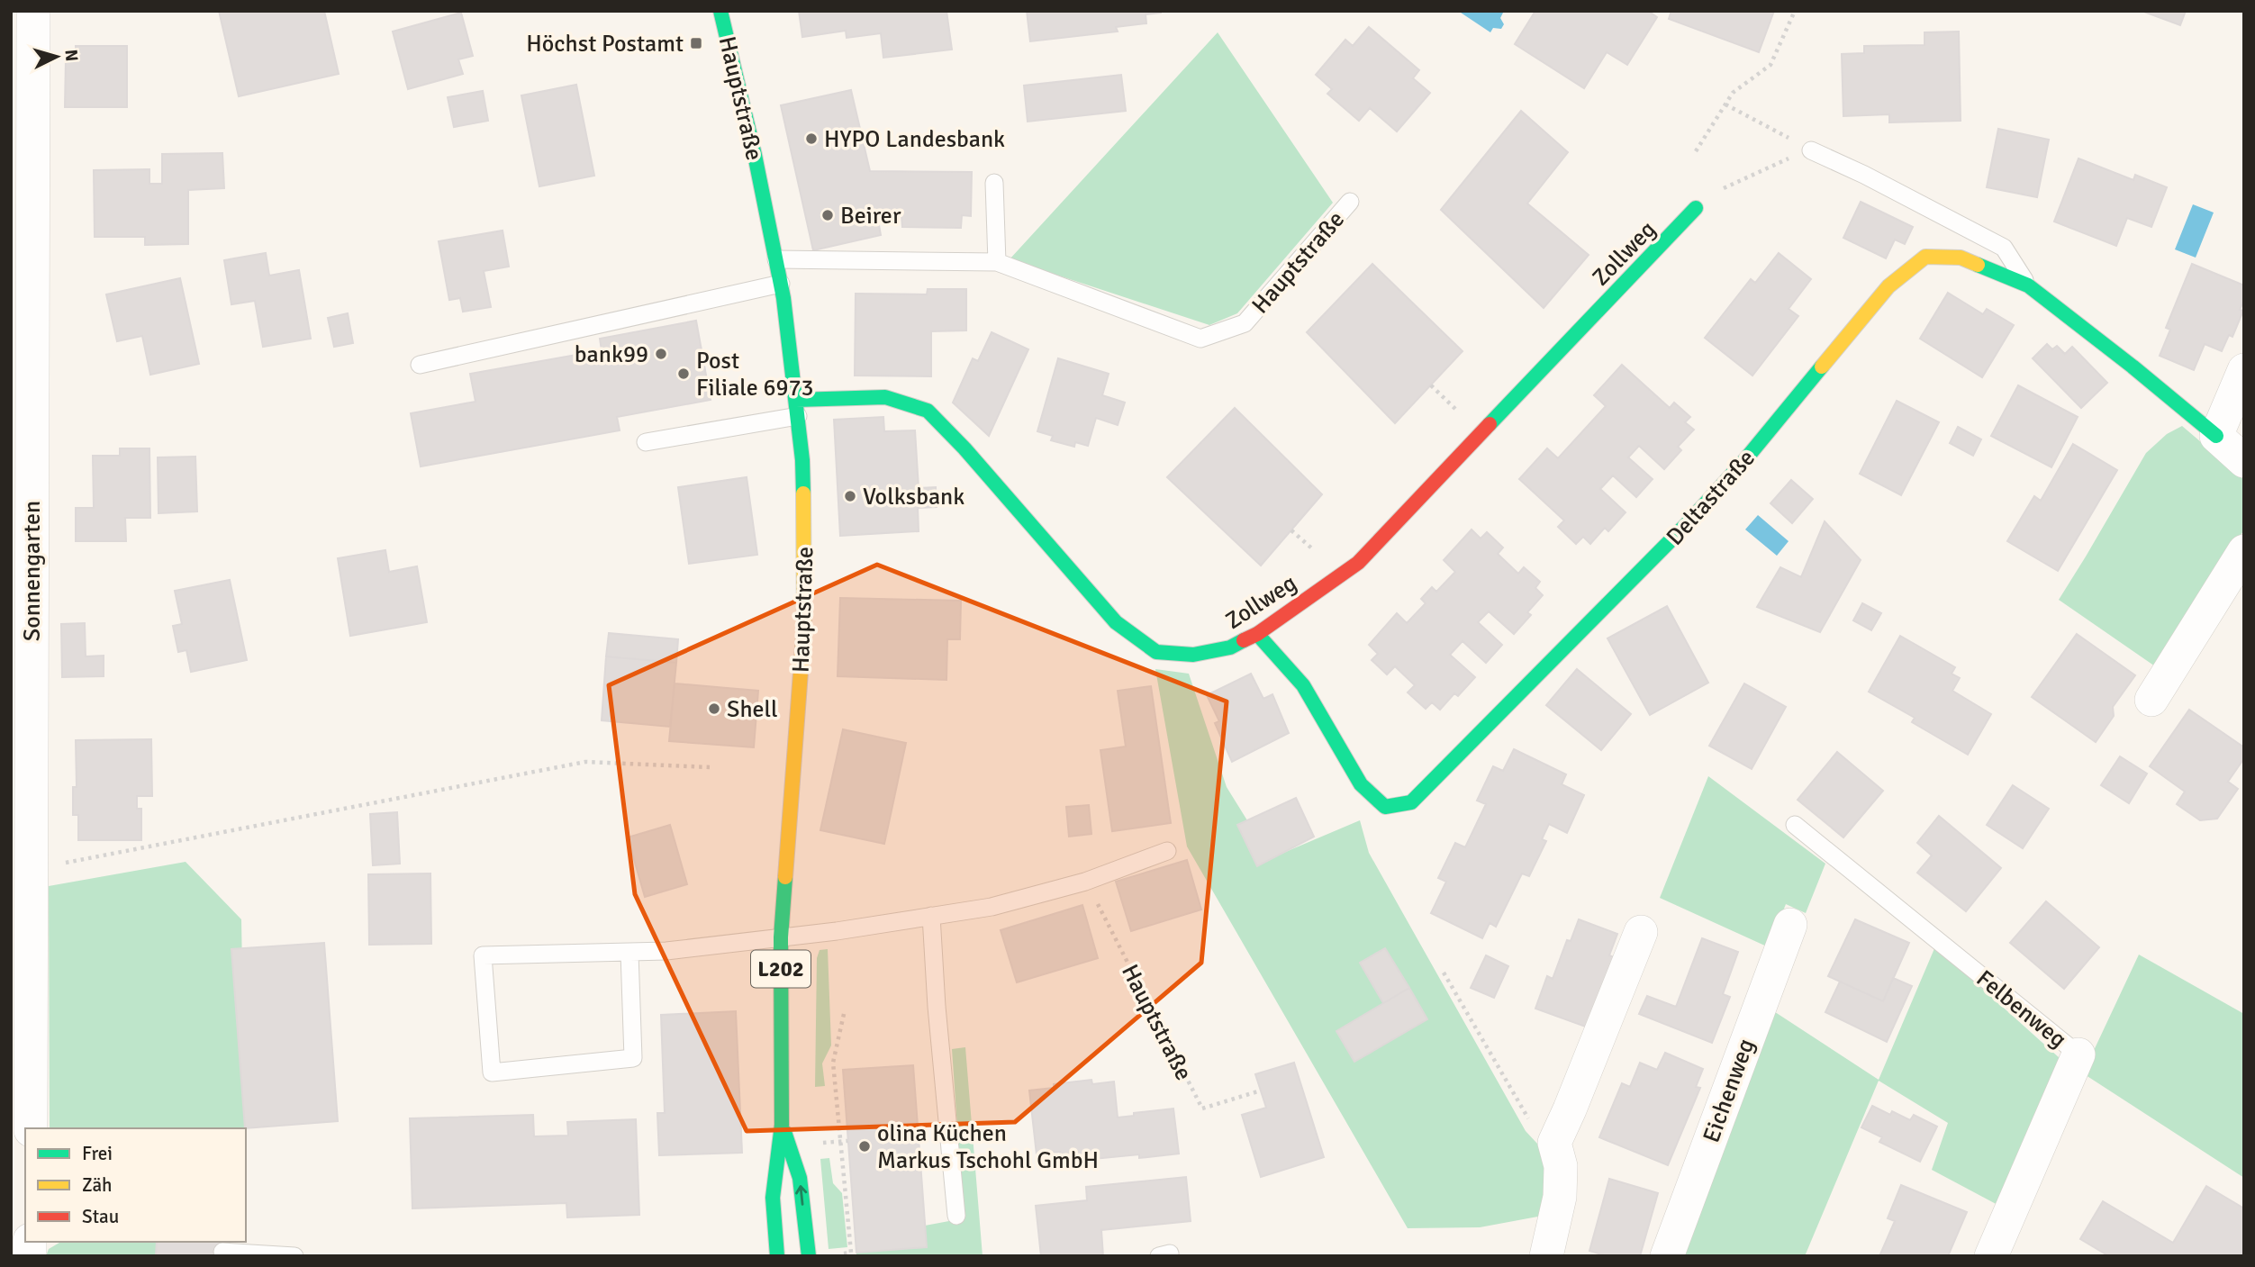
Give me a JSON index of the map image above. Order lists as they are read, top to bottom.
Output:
{
  "streets": {
    "street": [
      "Hauptstraße",
      "Zollweg",
      "Deltastraße",
      "Sonnengarten",
      "L202",
      "Felbenweg",
      "Eichenweg"
    ]
  },
  "crossings": [
    ["Hauptstraße", "Zollweg"],
    ["Zollweg", "Deltastraße"]
  ],
  "places": {
    "transit": ["Höchst Postamt"],
    "other": [
      "HYPO Landesbank",
      "Beirer",
      "bank99",
      "Post Filiale 6973",
      "Volksbank",
      "Shell",
      "olina Küchen Markus Tschohl GmbH"
    ]
  },
  "legend": ["Frei", "Zäh", "Stau"],
  "north": "right"
}
